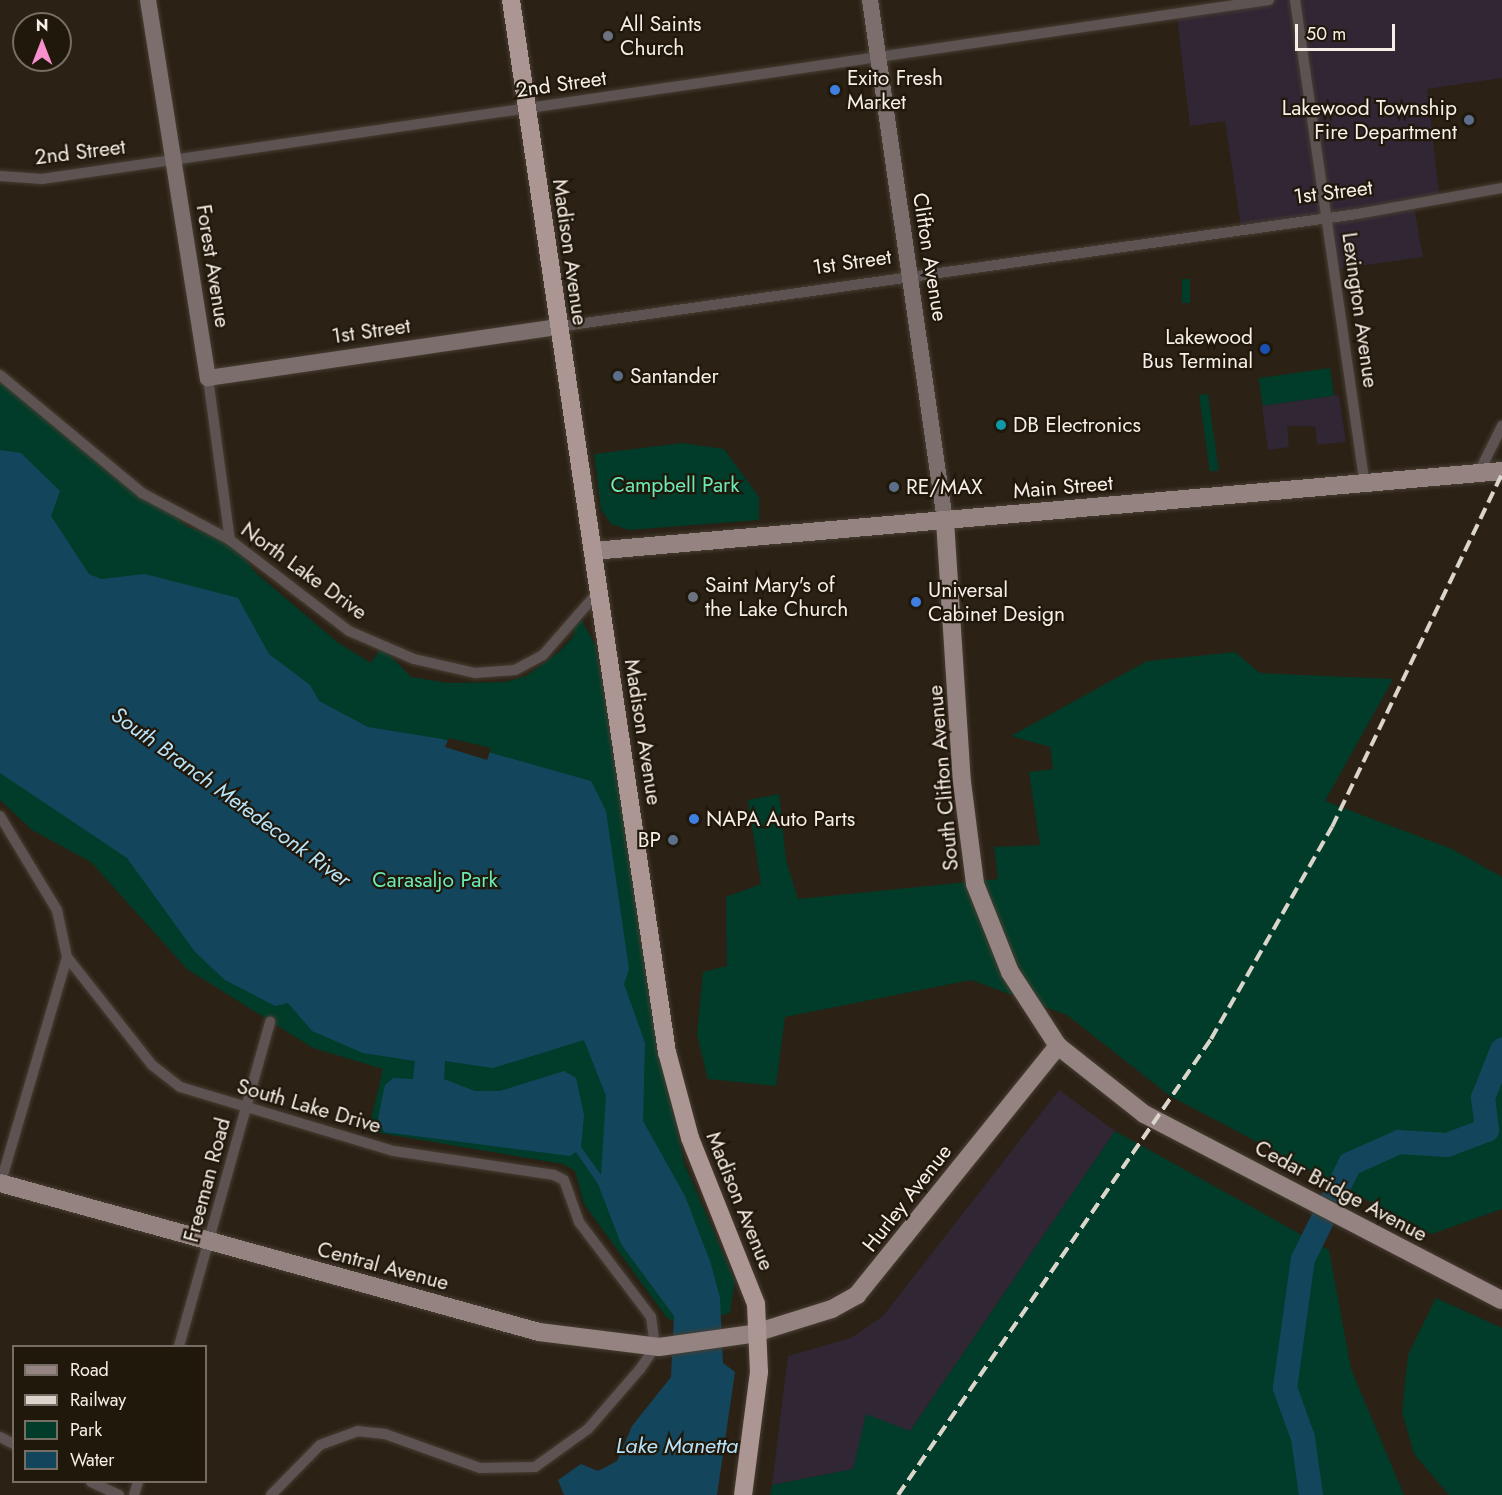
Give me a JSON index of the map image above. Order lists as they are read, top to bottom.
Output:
{
  "streets": {
    "highway": ["Madison Avenue"],
    "main road": [
      "Main Street",
      "South Clifton Avenue",
      "Cedar Bridge Avenue",
      "Hurley Avenue",
      "Central Avenue"
    ],
    "street": [
      "2nd Street",
      "1st Street",
      "Clifton Avenue",
      "Forest Avenue",
      "Lexington Avenue",
      "North Lake Drive",
      "South Lake Drive",
      "Freeman Road"
    ]
  },
  "crossings": [
    ["2nd Street", "Madison Avenue"],
    ["2nd Street", "Clifton Avenue"],
    ["2nd Street", "Forest Avenue"],
    ["1st Street", "Madison Avenue"],
    ["1st Street", "Clifton Avenue"],
    ["1st Street", "Forest Avenue"],
    ["1st Street", "Lexington Avenue"],
    ["Madison Avenue", "Main Street"],
    ["Madison Avenue", "North Lake Drive"],
    ["Madison Avenue", "Hurley Avenue"],
    ["Madison Avenue", "Central Avenue"],
    ["Clifton Avenue", "Main Street"],
    ["Clifton Avenue", "South Clifton Avenue"],
    ["Forest Avenue", "North Lake Drive"],
    ["Lexington Avenue", "Main Street"],
    ["Main Street", "South Clifton Avenue"],
    ["South Clifton Avenue", "Cedar Bridge Avenue"],
    ["South Clifton Avenue", "Hurley Avenue"],
    ["South Lake Drive", "Freeman Road"],
    ["South Lake Drive", "Central Avenue"],
    ["Freeman Road", "Central Avenue"],
    ["Hurley Avenue", "Central Avenue"]
  ],
  "water": ["South Branch Metedeconk River", "Lake Manetta"],
  "parks": ["Campbell Park", "Carasaljo Park"],
  "places": [
    "All Saints Church",
    "Exito Fresh Market",
    "Lakewood Township Fire Department",
    "Lakewood Bus Terminal",
    "Santander",
    "DB Electronics",
    "RE/MAX",
    "Saint Mary's of the Lake Church",
    "Universal Cabinet Design",
    "NAPA Auto Parts",
    "BP"
  ],
  "legend": [
    "Road",
    "Railway",
    "Park",
    "Water"
  ],
  "scale_bar": "50 m",
  "north": "top"
}
